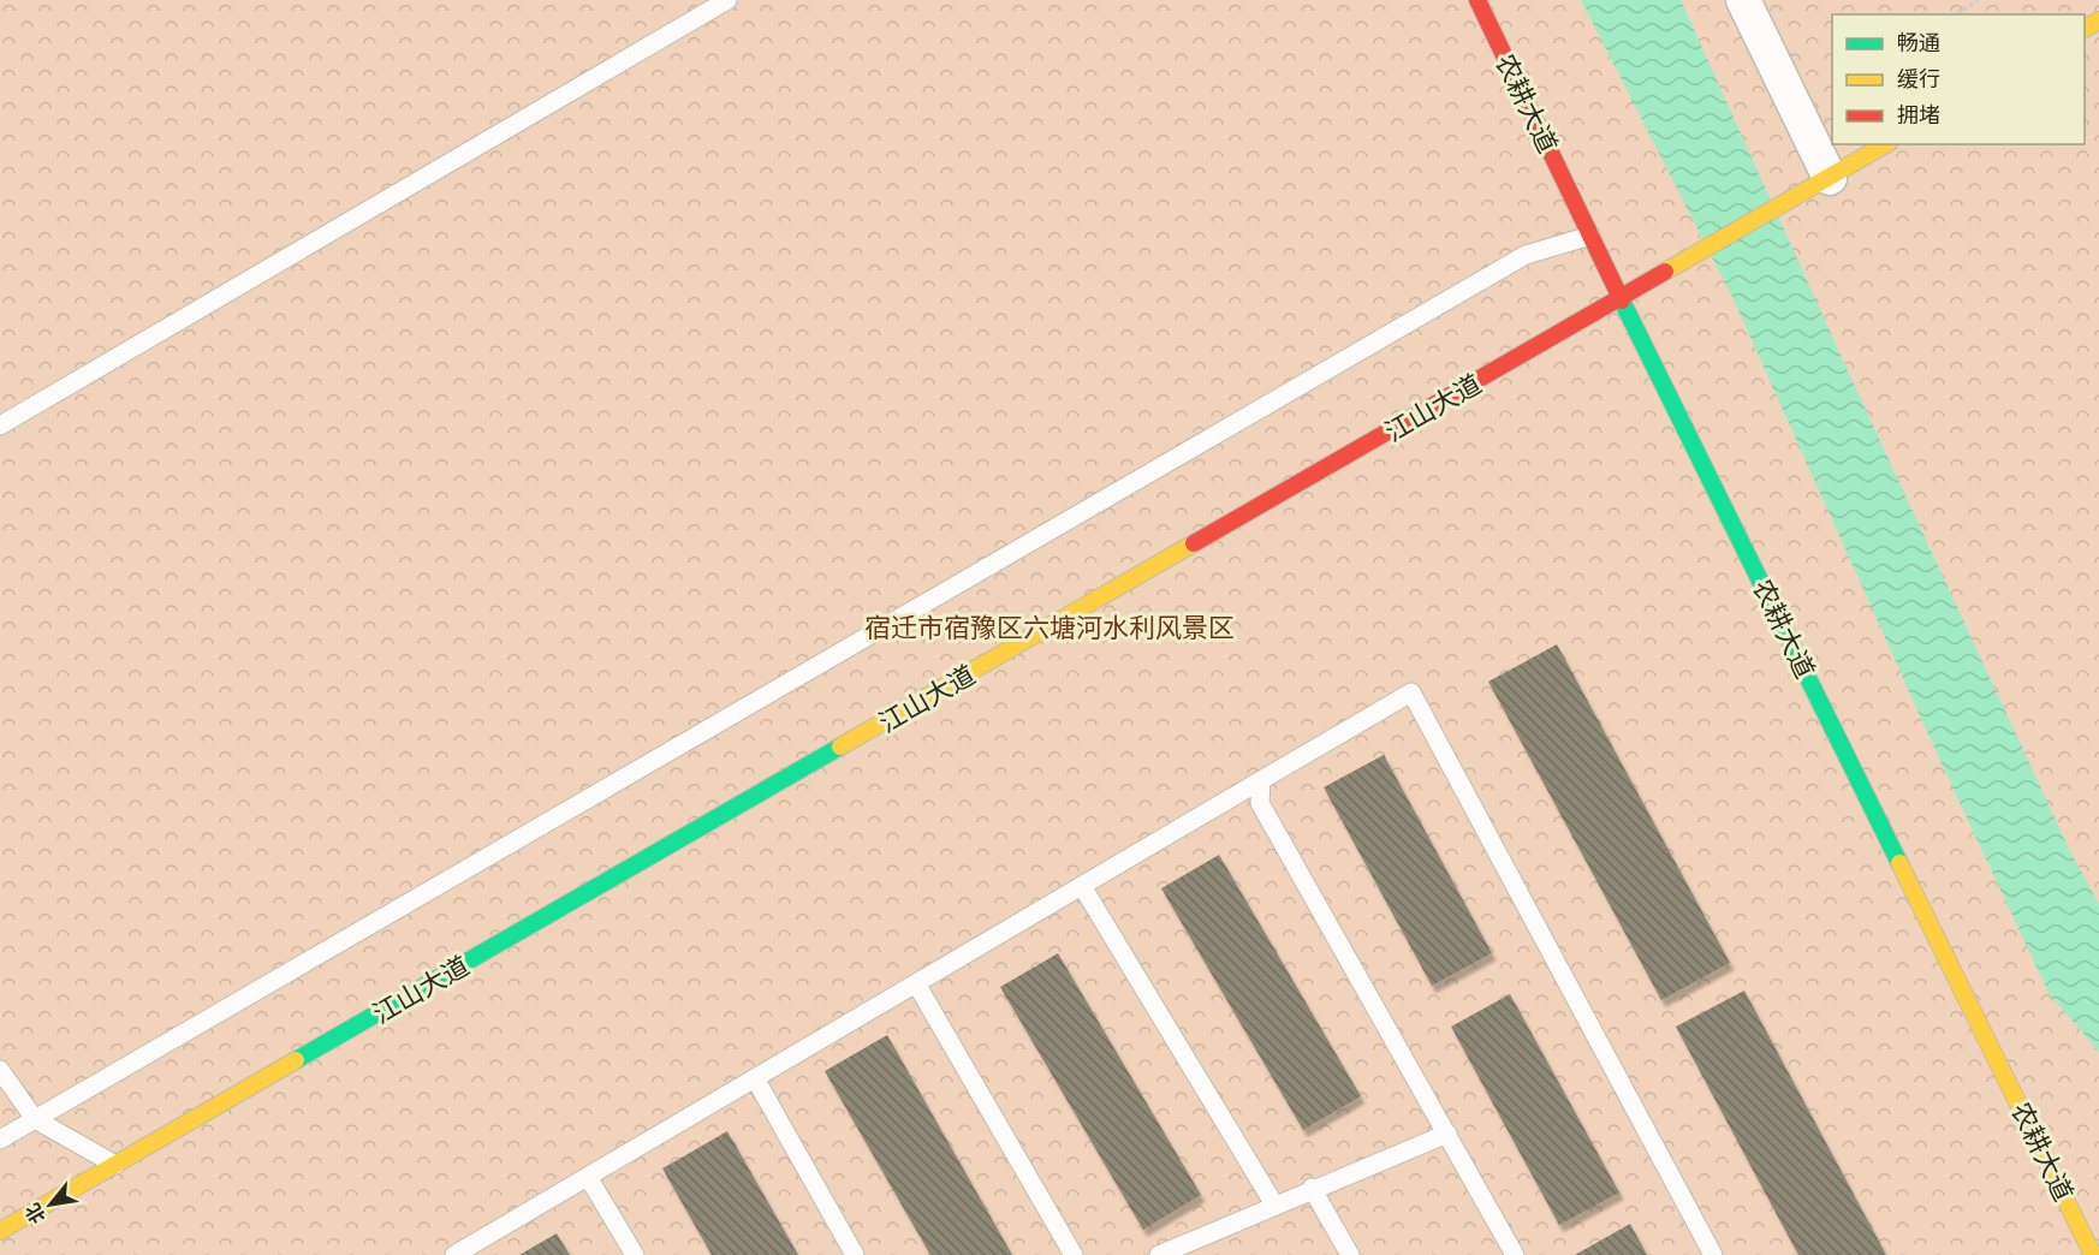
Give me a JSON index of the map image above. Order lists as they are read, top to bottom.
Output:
{
  "streets": {
    "main road": ["农耕大道", "江山大道"]
  },
  "crossings": [
    ["农耕大道", "江山大道"]
  ],
  "parks": ["宿迁市宿豫区六塘河水利风景区"],
  "legend": ["畅通", "缓行", "拥堵"],
  "north": "bottom left"
}
